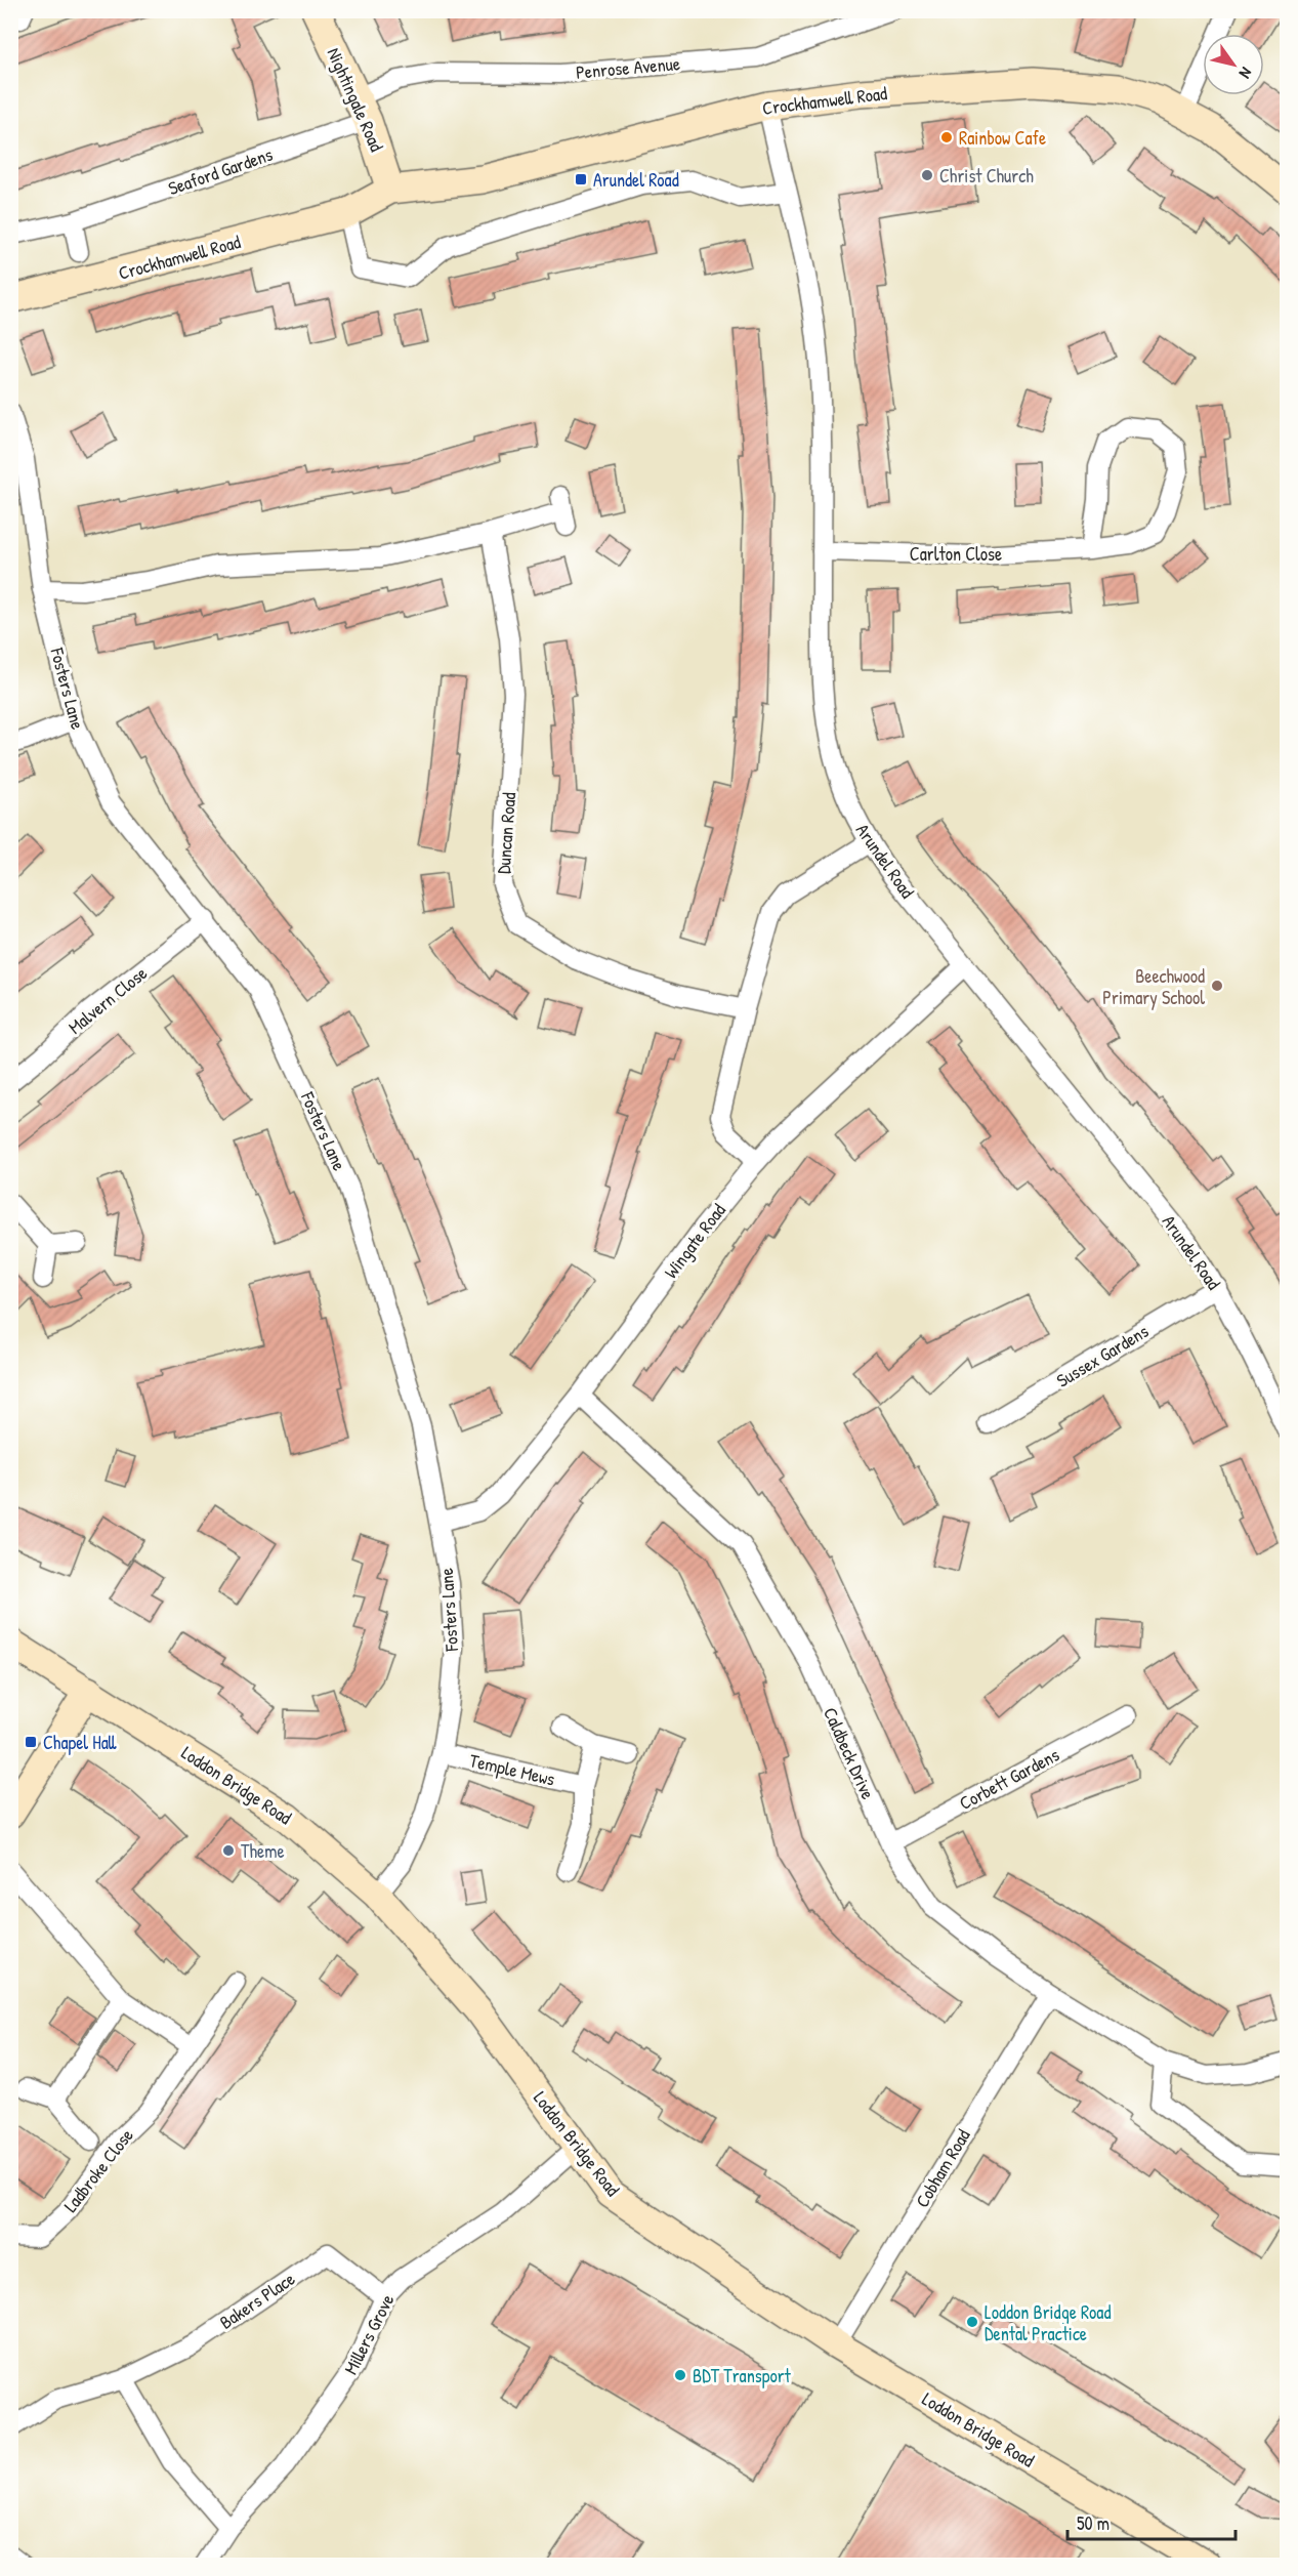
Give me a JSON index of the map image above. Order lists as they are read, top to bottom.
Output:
{
  "streets": {
    "street": [
      "Penrose Avenue",
      "Nightingale Road",
      "Crockhamwell Road",
      "Seaford Gardens",
      "Carlton Close",
      "Fosters Lane",
      "Duncan Road",
      "Arundel Road",
      "Malvern Close",
      "Wingate Road",
      "Sussex Gardens",
      "Caldbeck Drive",
      "Temple Mews",
      "Corbett Gardens",
      "Loddon Bridge Road",
      "Cobham Road",
      "Ladbroke Close",
      "Bakers Place",
      "Millers Grove"
    ]
  },
  "crossings": [
    ["Penrose Avenue", "Nightingale Road"],
    ["Penrose Avenue", "Seaford Gardens"],
    ["Nightingale Road", "Crockhamwell Road"],
    ["Nightingale Road", "Seaford Gardens"],
    ["Crockhamwell Road", "Arundel Road"],
    ["Carlton Close", "Arundel Road"],
    ["Fosters Lane", "Malvern Close"],
    ["Fosters Lane", "Wingate Road"],
    ["Fosters Lane", "Temple Mews"],
    ["Fosters Lane", "Loddon Bridge Road"],
    ["Arundel Road", "Wingate Road"],
    ["Arundel Road", "Sussex Gardens"],
    ["Wingate Road", "Caldbeck Drive"],
    ["Caldbeck Drive", "Corbett Gardens"],
    ["Caldbeck Drive", "Cobham Road"],
    ["Loddon Bridge Road", "Cobham Road"],
    ["Loddon Bridge Road", "Millers Grove"],
    ["Bakers Place", "Millers Grove"]
  ],
  "places": {
    "other": [
      "Rainbow Cafe",
      "Christ Church",
      "Beechwood Primary School",
      "Theme",
      "Loddon Bridge Road Dental Practice",
      "BDT Transport"
    ],
    "transit": ["Arundel Road", "Chapel Hall"]
  },
  "scale_bar": "50 m",
  "north": "bottom right"
}
